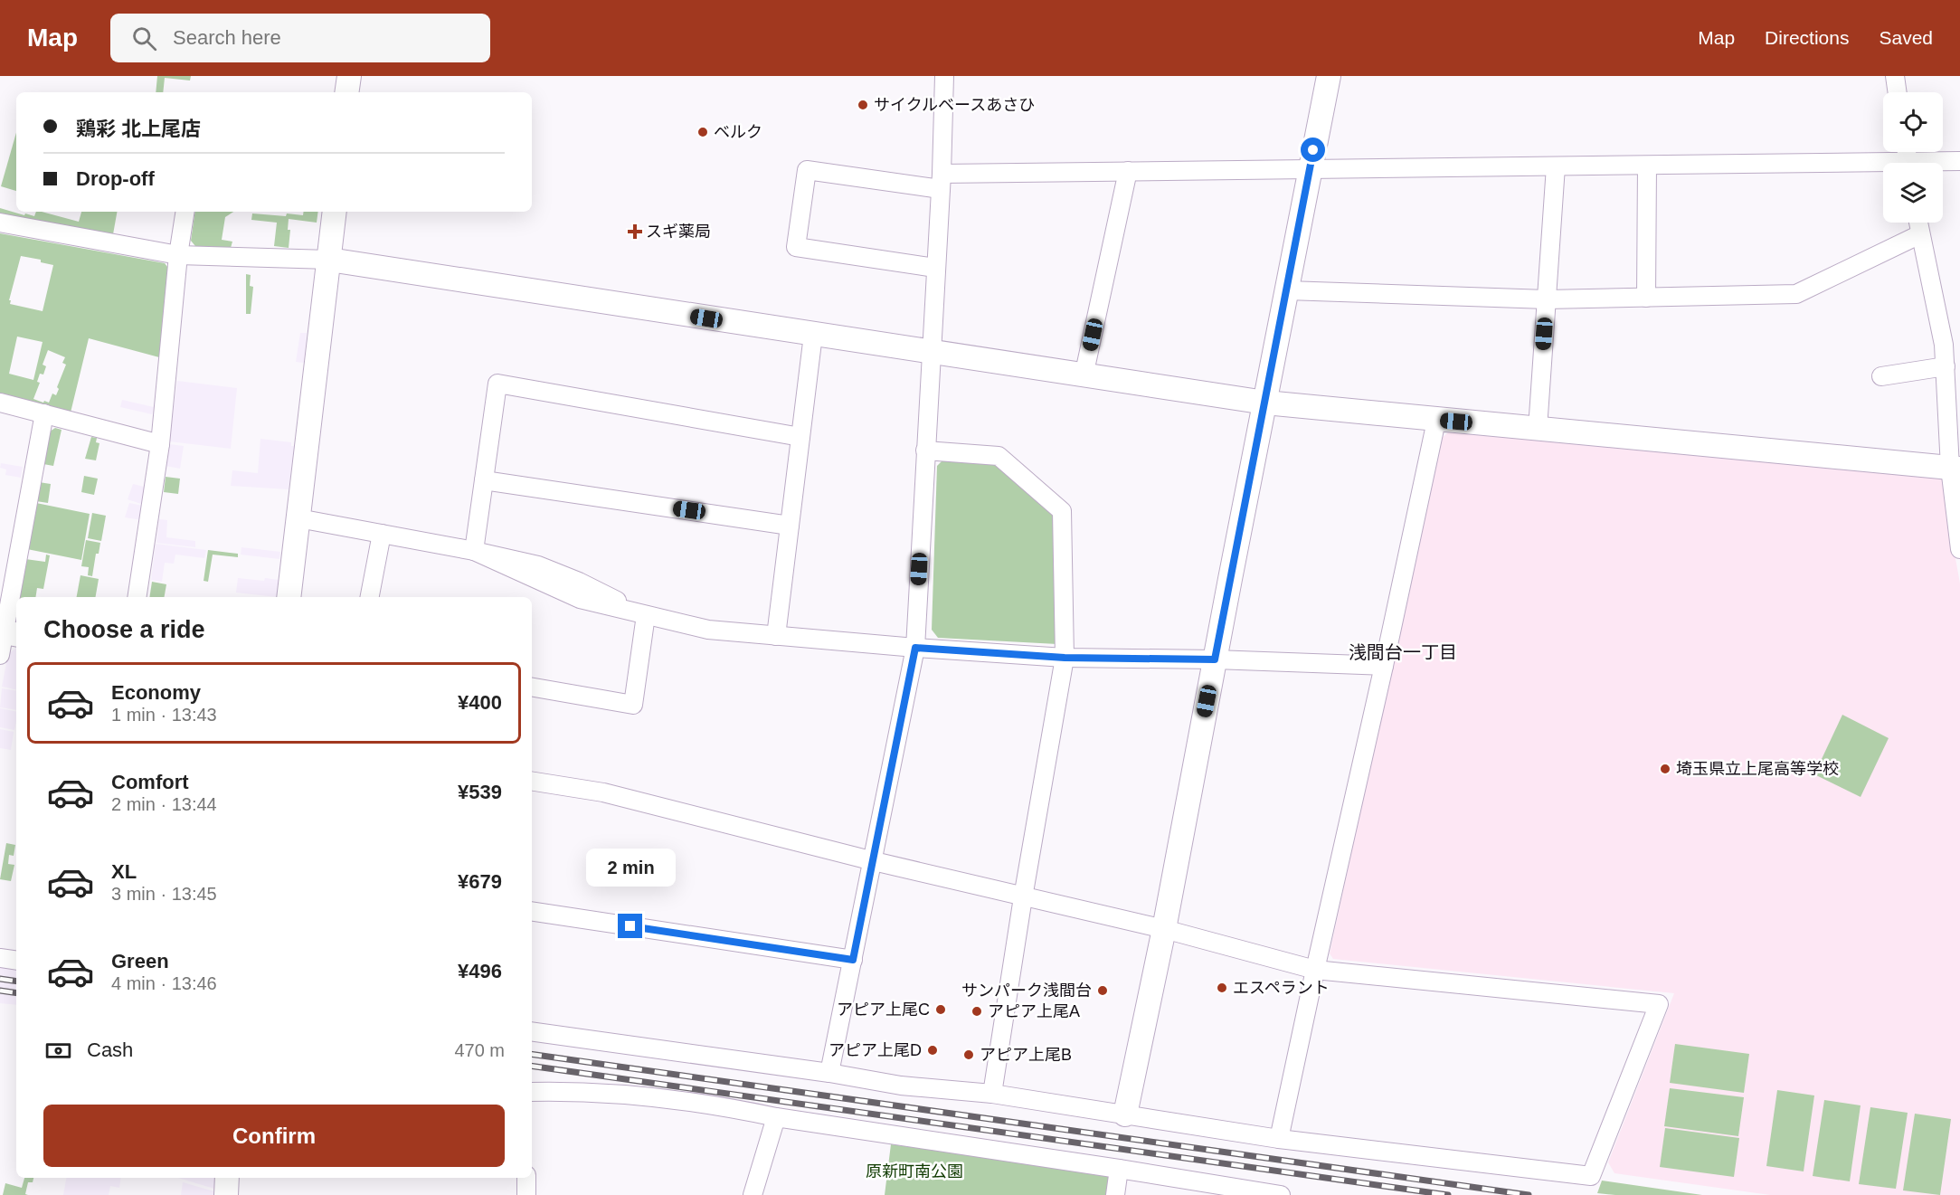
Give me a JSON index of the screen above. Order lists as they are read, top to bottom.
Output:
{
  "districts": ["浅間台一丁目"],
  "parks": ["原新町南公園"],
  "places": {
    "other": [
      "サイクルベースあさひ",
      "ベルク",
      "埼玉県立上尾高等学校",
      "エスペラント",
      "サンパーク浅間台",
      "アピア上尾C",
      "アピア上尾A",
      "アピア上尾D",
      "アピア上尾B"
    ],
    "health": ["スギ薬局"]
  },
  "page": {
    "header": "Map",
    "search": "Search here",
    "nav": ["Map", "Directions", "Saved"],
    "banner": ["鶏彩 北上尾店", "Drop-off"],
    "heading": "Choose a ride",
    "list": [
      {
        "name": "Economy",
        "note": "1 min · 13:43",
        "value": "¥400"
      },
      {
        "name": "Comfort",
        "note": "2 min · 13:44",
        "value": "¥539"
      },
      {
        "name": "XL",
        "note": "3 min · 13:45",
        "value": "¥679"
      },
      {
        "name": "Green",
        "note": "4 min · 13:46",
        "value": "¥496"
      }
    ],
    "bubble": "2 min",
    "pay": ["Cash", "470 m"],
    "buttons": "Confirm"
  }
}
